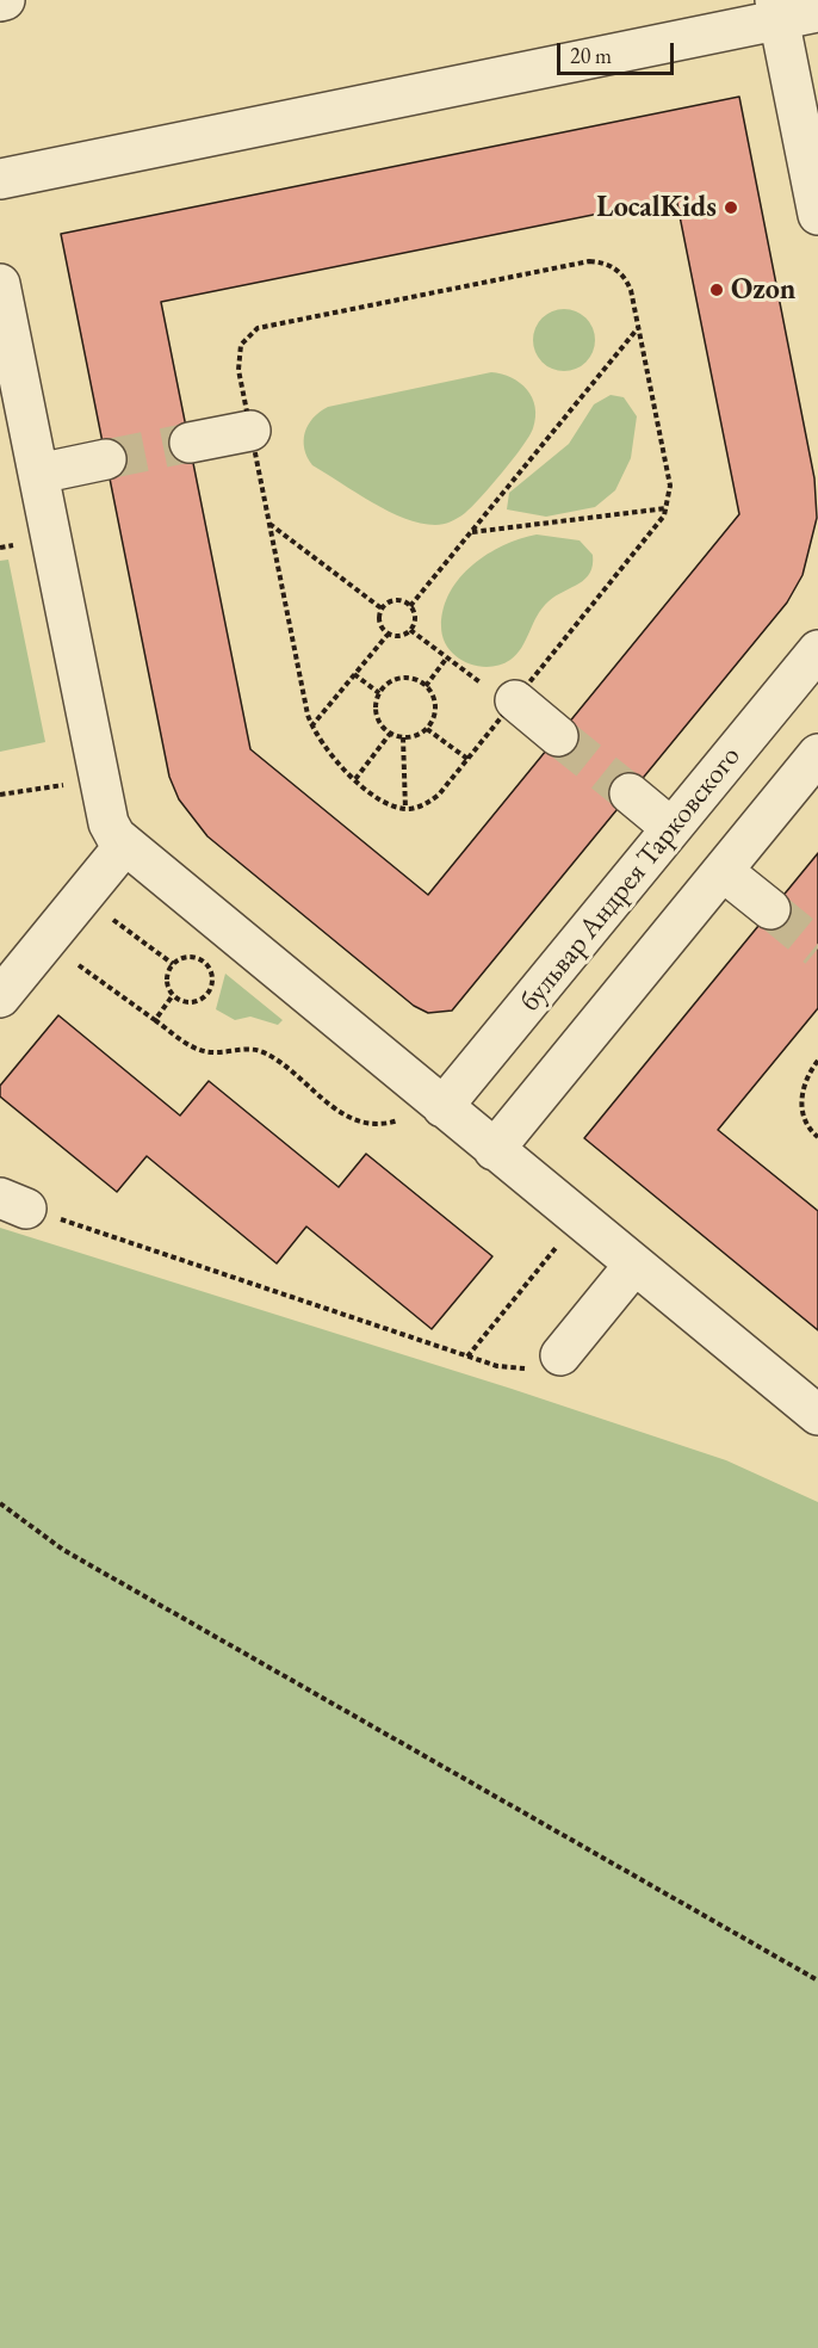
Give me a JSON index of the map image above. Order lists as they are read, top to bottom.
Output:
{
  "streets": {
    "street": ["бульвар Андрея Тарковского"]
  },
  "places": ["LocalKids", "Ozon"],
  "scale_bar": "20 m"
}
